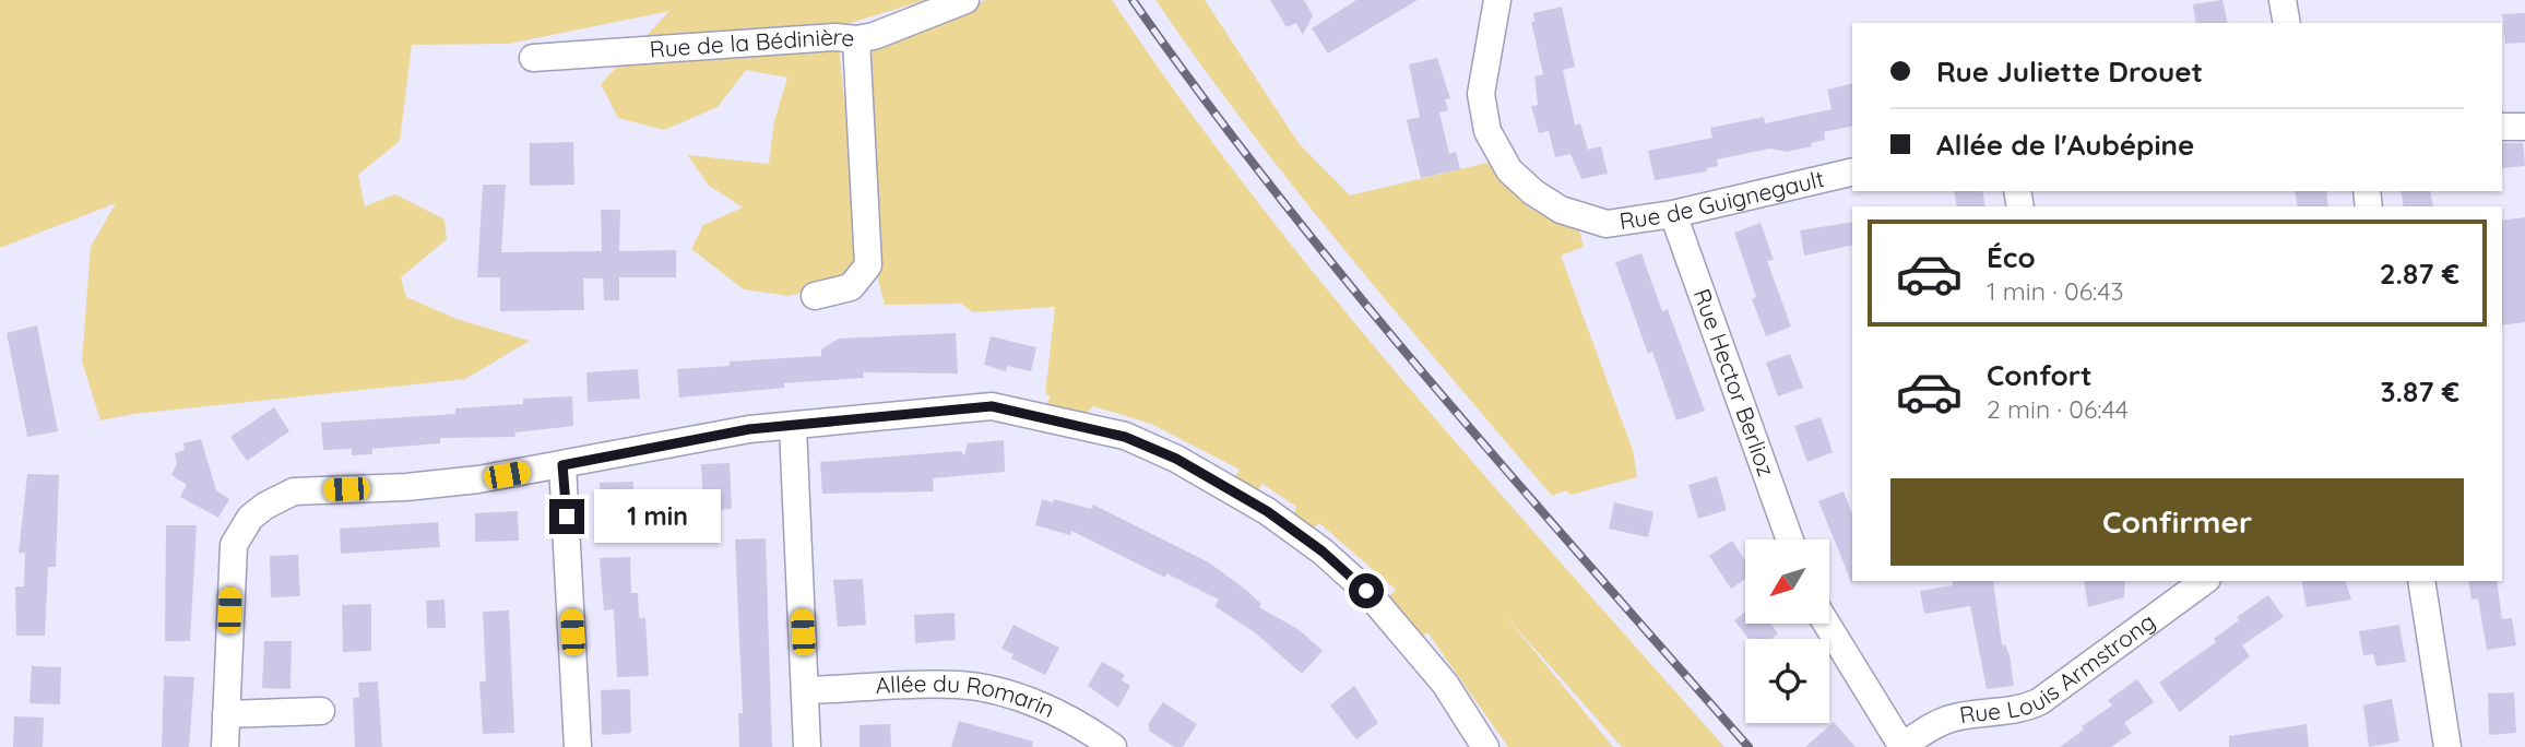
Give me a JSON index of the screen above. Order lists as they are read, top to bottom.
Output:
{
  "streets": {
    "street": [
      "Rue de la Bédinière",
      "Rue de Guignegault",
      "Rue Hector Berlioz",
      "Rue Louis Armstrong",
      "Allée du Romarin"
    ]
  },
  "crossings": [
    ["Rue de Guignegault", "Rue Hector Berlioz"]
  ],
  "north": "bottom left",
  "page": {
    "banner": ["Rue Juliette Drouet", "Allée de l'Aubépine"],
    "list": [
      {
        "name": "Éco",
        "note": "1 min · 06:43",
        "value": "2.87 €"
      },
      {
        "name": "Confort",
        "note": "2 min · 06:44",
        "value": "3.87 €"
      }
    ],
    "buttons": "Confirmer",
    "bubble": "1 min"
  }
}
